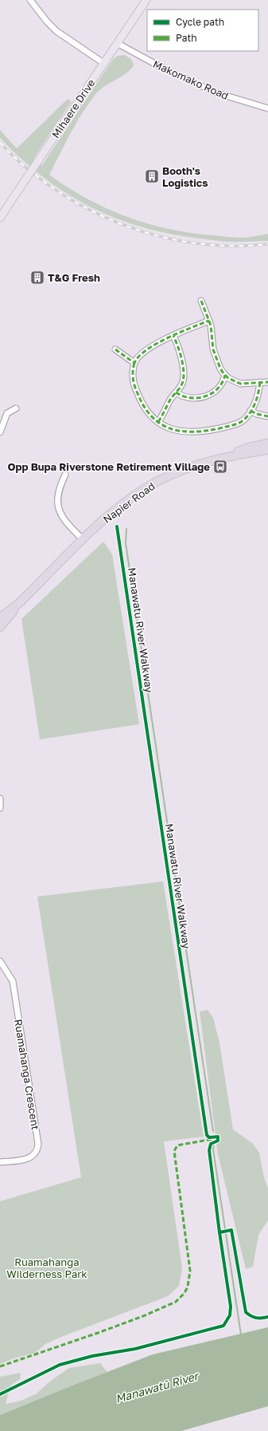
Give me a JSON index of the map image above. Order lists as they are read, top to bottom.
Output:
{
  "streets": {
    "highway": ["Napier Road"],
    "main road": ["Mihaere Drive"],
    "street": ["Makomako Road", "Ruamahanga Crescent"],
    "cycle path": ["Manawatu River Walkway"]
  },
  "crossings": [
    ["Makomako Road", "Mihaere Drive"]
  ],
  "water": ["Manawatū River"],
  "parks": ["Ruamahanga Wilderness Park"],
  "places": {
    "building": ["Booth's Logistics", "T&G Fresh"],
    "bus stop": ["Opp Bupa Riverstone Retirement Village"]
  },
  "legend": ["Cycle path", "Path"]
}
